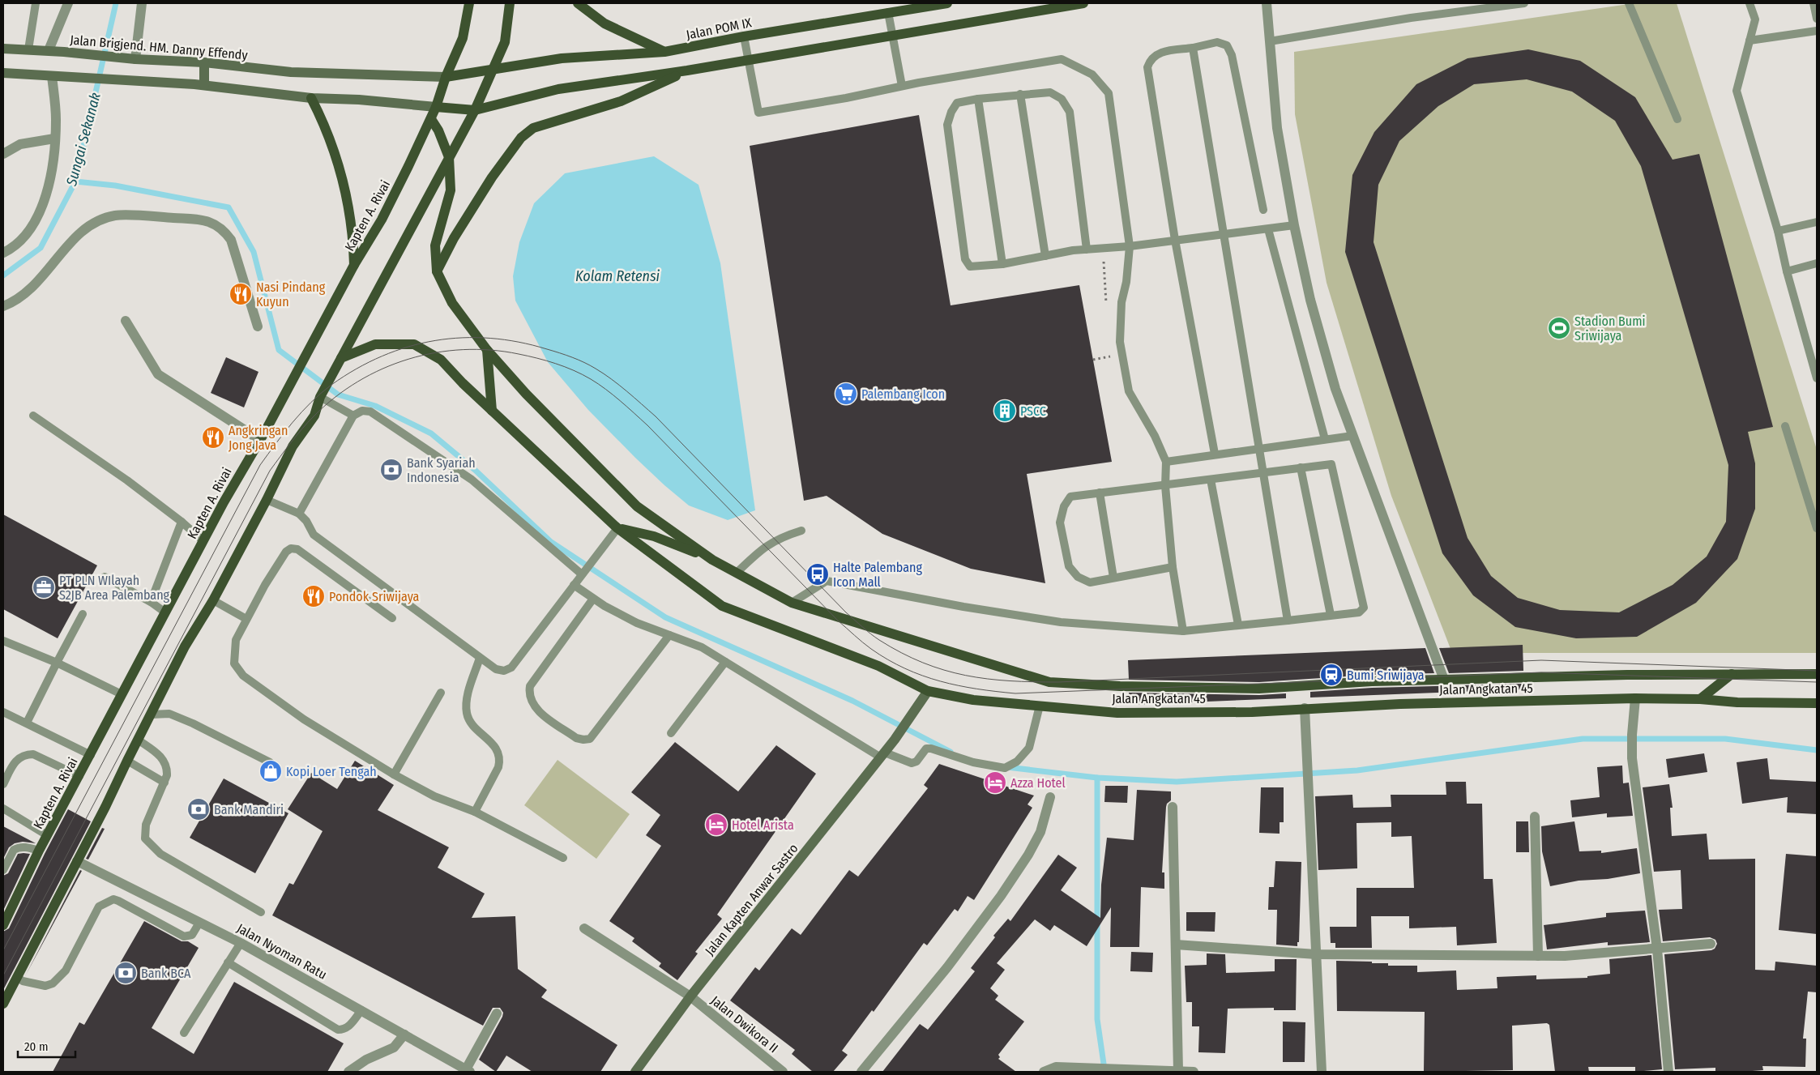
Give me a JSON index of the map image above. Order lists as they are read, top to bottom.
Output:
{
  "streets": {
    "main road": ["Jalan POM IX", "Kapten A. Rivai", "Jalan Angkatan 45"],
    "street": [
      "Jalan Brigjend. HM. Danny Effendy",
      "Jalan Kapten Anwar Sastro",
      "Jalan Nyoman Ratu",
      "Jalan Dwikora II"
    ]
  },
  "crossings": [
    ["Jalan POM IX", "Jalan Brigjend. HM. Danny Effendy"],
    ["Jalan POM IX", "Kapten A. Rivai"],
    ["Jalan Brigjend. HM. Danny Effendy", "Kapten A. Rivai"],
    ["Jalan Angkatan 45", "Jalan Kapten Anwar Sastro"],
    ["Jalan Kapten Anwar Sastro", "Jalan Dwikora II"]
  ],
  "water": ["Sungai Sekanak", "Kolam Retensi"],
  "places": {
    "restaurant": ["Nasi Pindang Kuyun", "Angkringan Jong Java", "Pondok Sriwijaya"],
    "sports": ["Stadion Bumi Sriwijaya"],
    "supermarket": ["Palembang Icon"],
    "building": ["PSCC"],
    "bank": ["Bank Syariah Indonesia", "Bank Mandiri", "Bank BCA"],
    "bus stop": ["Halte Palembang Icon Mall"],
    "office": ["PT PLN WIlayah S2JB Area Palembang"],
    "station": ["Bumi Sriwijaya"],
    "shop": ["Kopi Loer Tengah"],
    "hotel": ["Azza Hotel", "Hotel Arista"]
  },
  "scale_bar": "20 m"
}
